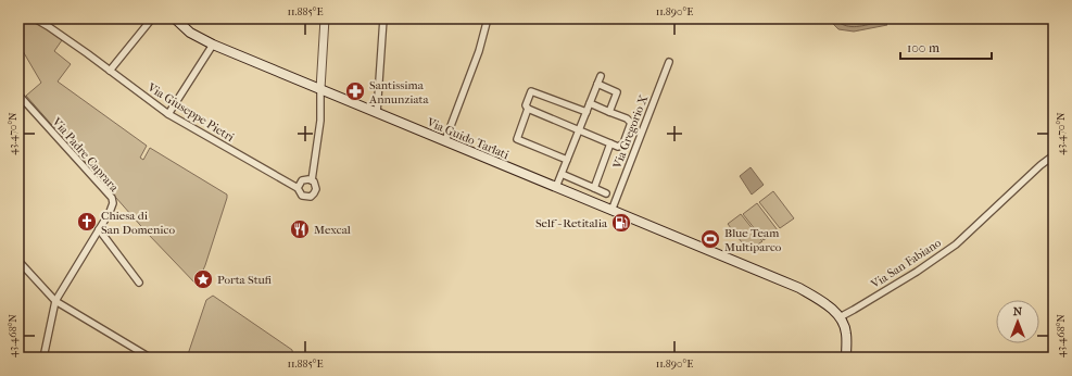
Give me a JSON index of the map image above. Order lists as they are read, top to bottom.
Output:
{
  "streets": {
    "main road": ["Via Guido Tarlati"],
    "street": [
      "Via Giuseppe Pietri",
      "Via Gregorio X",
      "Via Padre Caprara",
      "Via San Fabiano"
    ]
  },
  "crossings": [
    ["Via Gregorio X", "Via Guido Tarlati"]
  ],
  "places": {
    "pharmacy": ["Santissima Annunziata"],
    "church": ["Chiesa di San Domenico"],
    "fuel station": ["Self - Retitalia"],
    "restaurant": ["Mexcal"],
    "sports": ["Blue Team Multiparco"],
    "place": ["Porta Stufi"]
  },
  "scale_bar": "100 m",
  "north": "top",
  "coordinates": [
    "11.885°E",
    "11.890°E",
    "43.470°N",
    "43.468°N"
  ]
}
